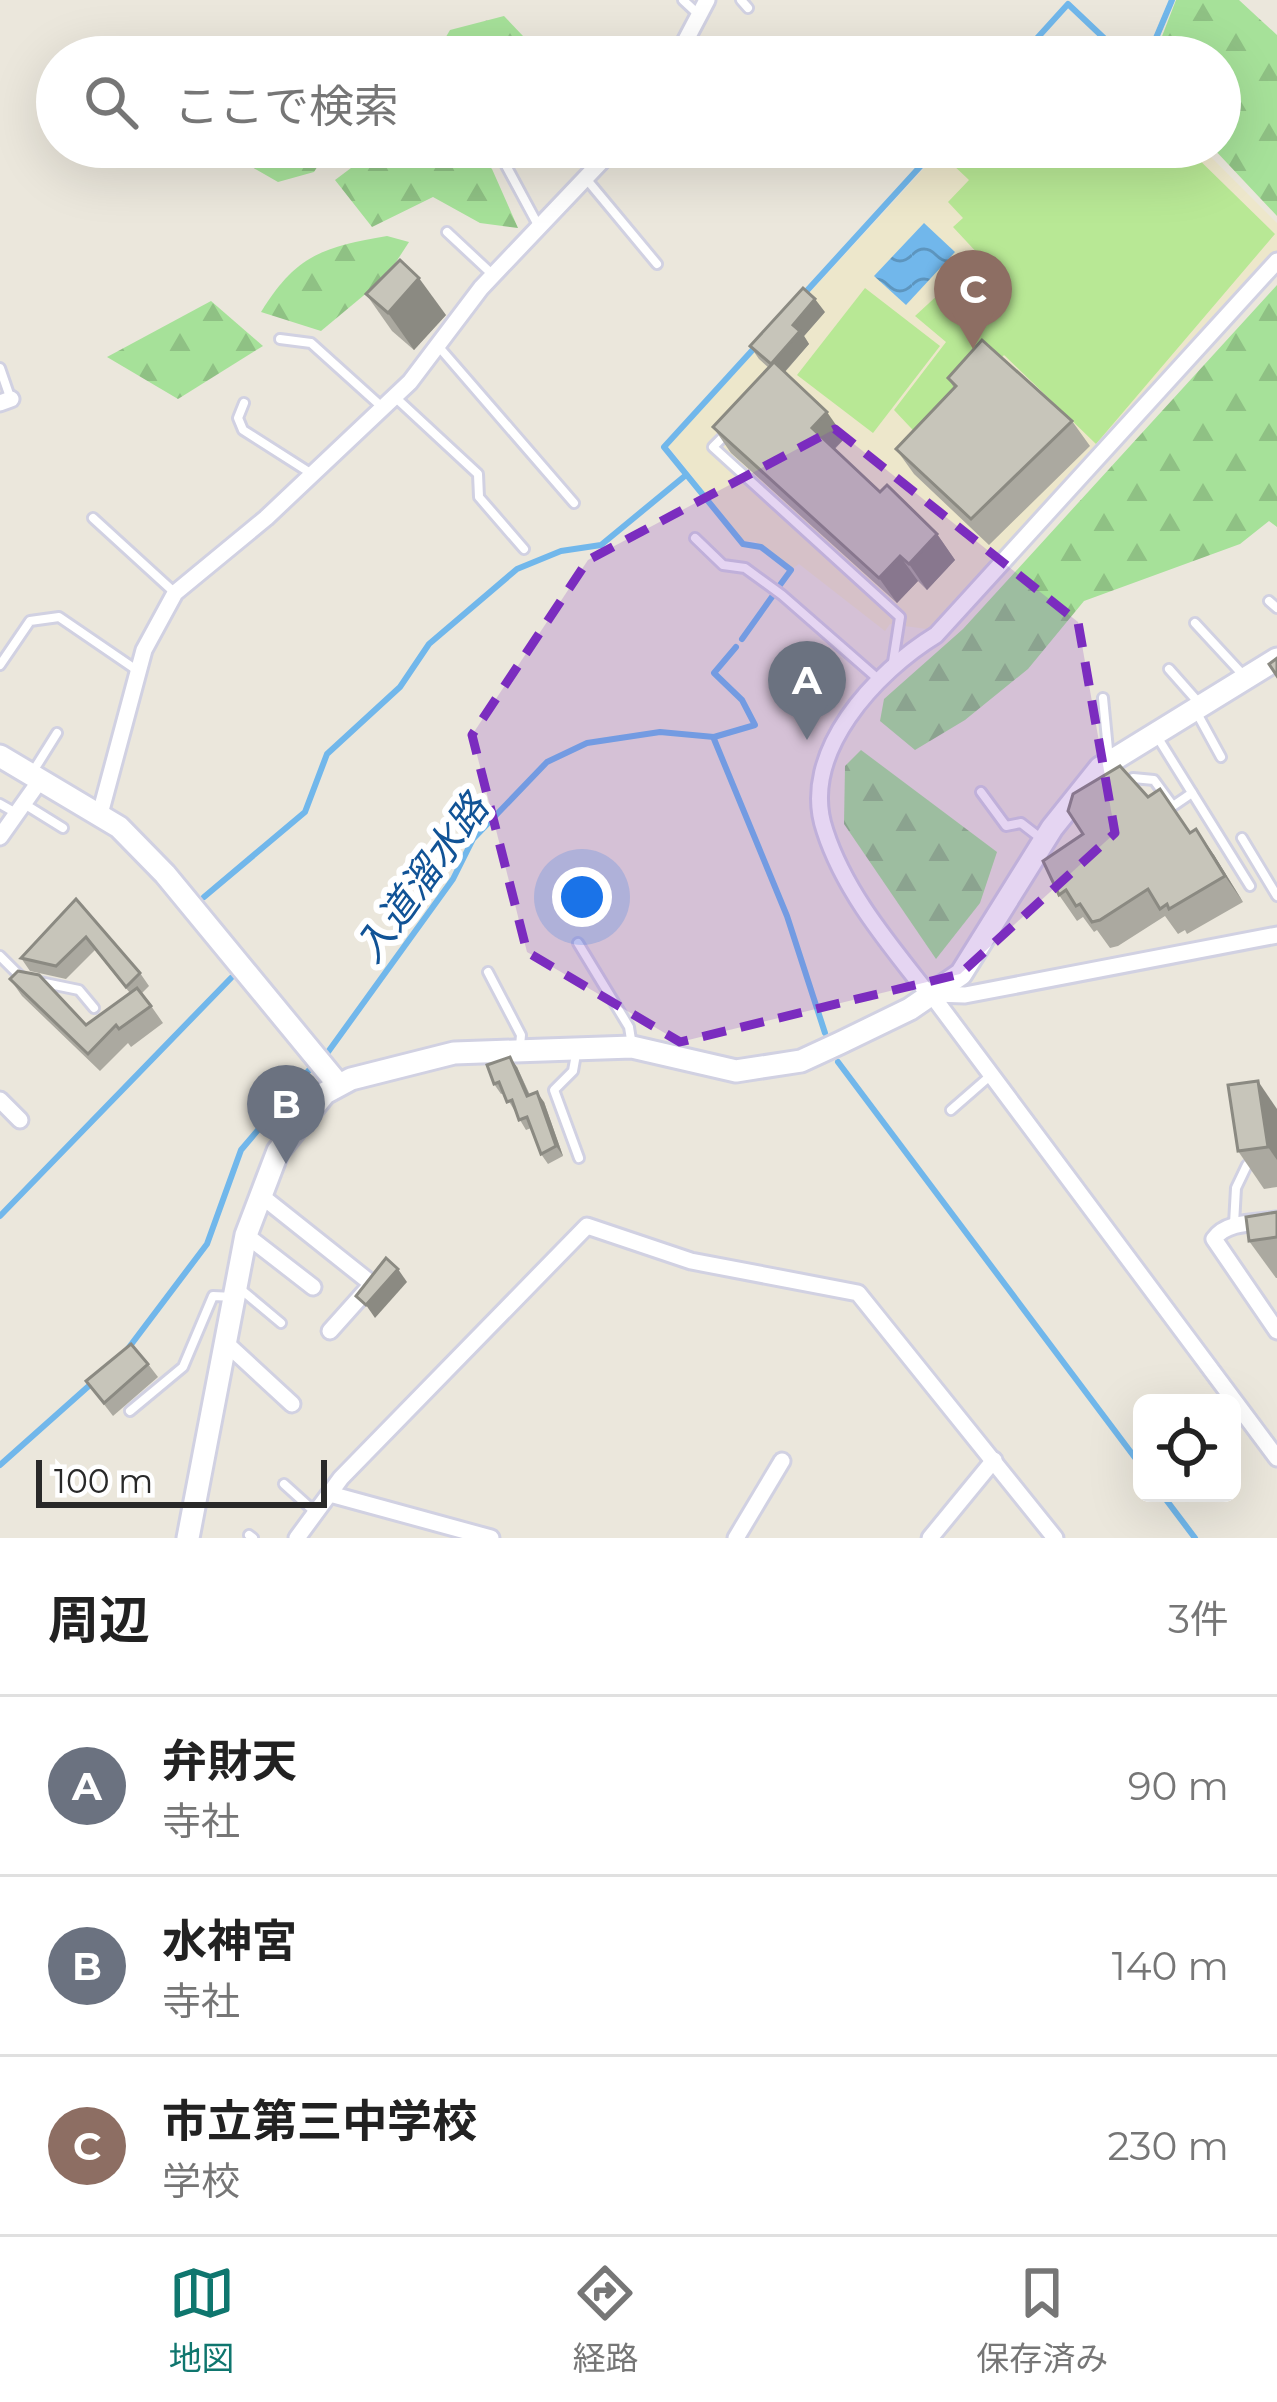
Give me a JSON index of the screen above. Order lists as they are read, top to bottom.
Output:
{
  "water": ["入道溜水路"],
  "scale_bar": "100 m",
  "page": {
    "search": "ここで検索",
    "pins": ["C", "A", "B"],
    "scale": "100 m",
    "heading": ["周辺", "3件"],
    "list": [
      {
        "mark": "A",
        "name": "弁財天",
        "note": "寺社",
        "value": "90 m"
      },
      {
        "mark": "B",
        "name": "水神宮",
        "note": "寺社",
        "value": "140 m"
      },
      {
        "mark": "C",
        "name": "市立第三中学校",
        "note": "学校",
        "value": "230 m"
      }
    ],
    "nav": ["地図", "経路", "保存済み"]
  }
}
